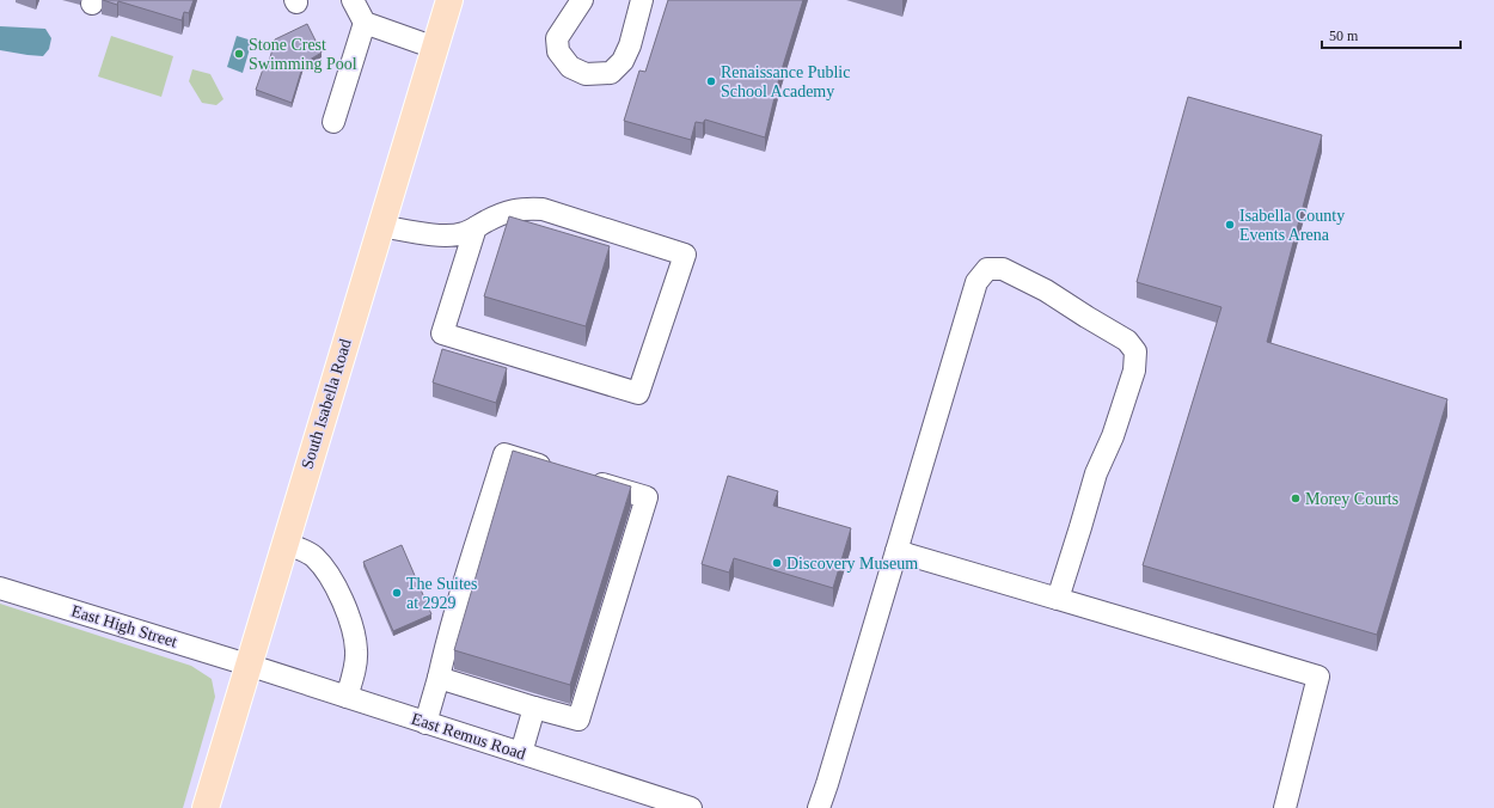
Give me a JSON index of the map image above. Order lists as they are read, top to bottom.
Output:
{
  "streets": {
    "main road": ["South Isabella Road"],
    "street": ["East High Street", "East Remus Road"]
  },
  "crossings": [
    ["South Isabella Road", "East High Street"],
    ["South Isabella Road", "East Remus Road"],
    ["East High Street", "East Remus Road"]
  ],
  "places": [
    "Stone Crest Swimming Pool",
    "Renaissance Public School Academy",
    "Isabella County Events Arena",
    "Morey Courts",
    "Discovery Museum",
    "The Suites at 2929"
  ],
  "scale_bar": "50 m"
}
